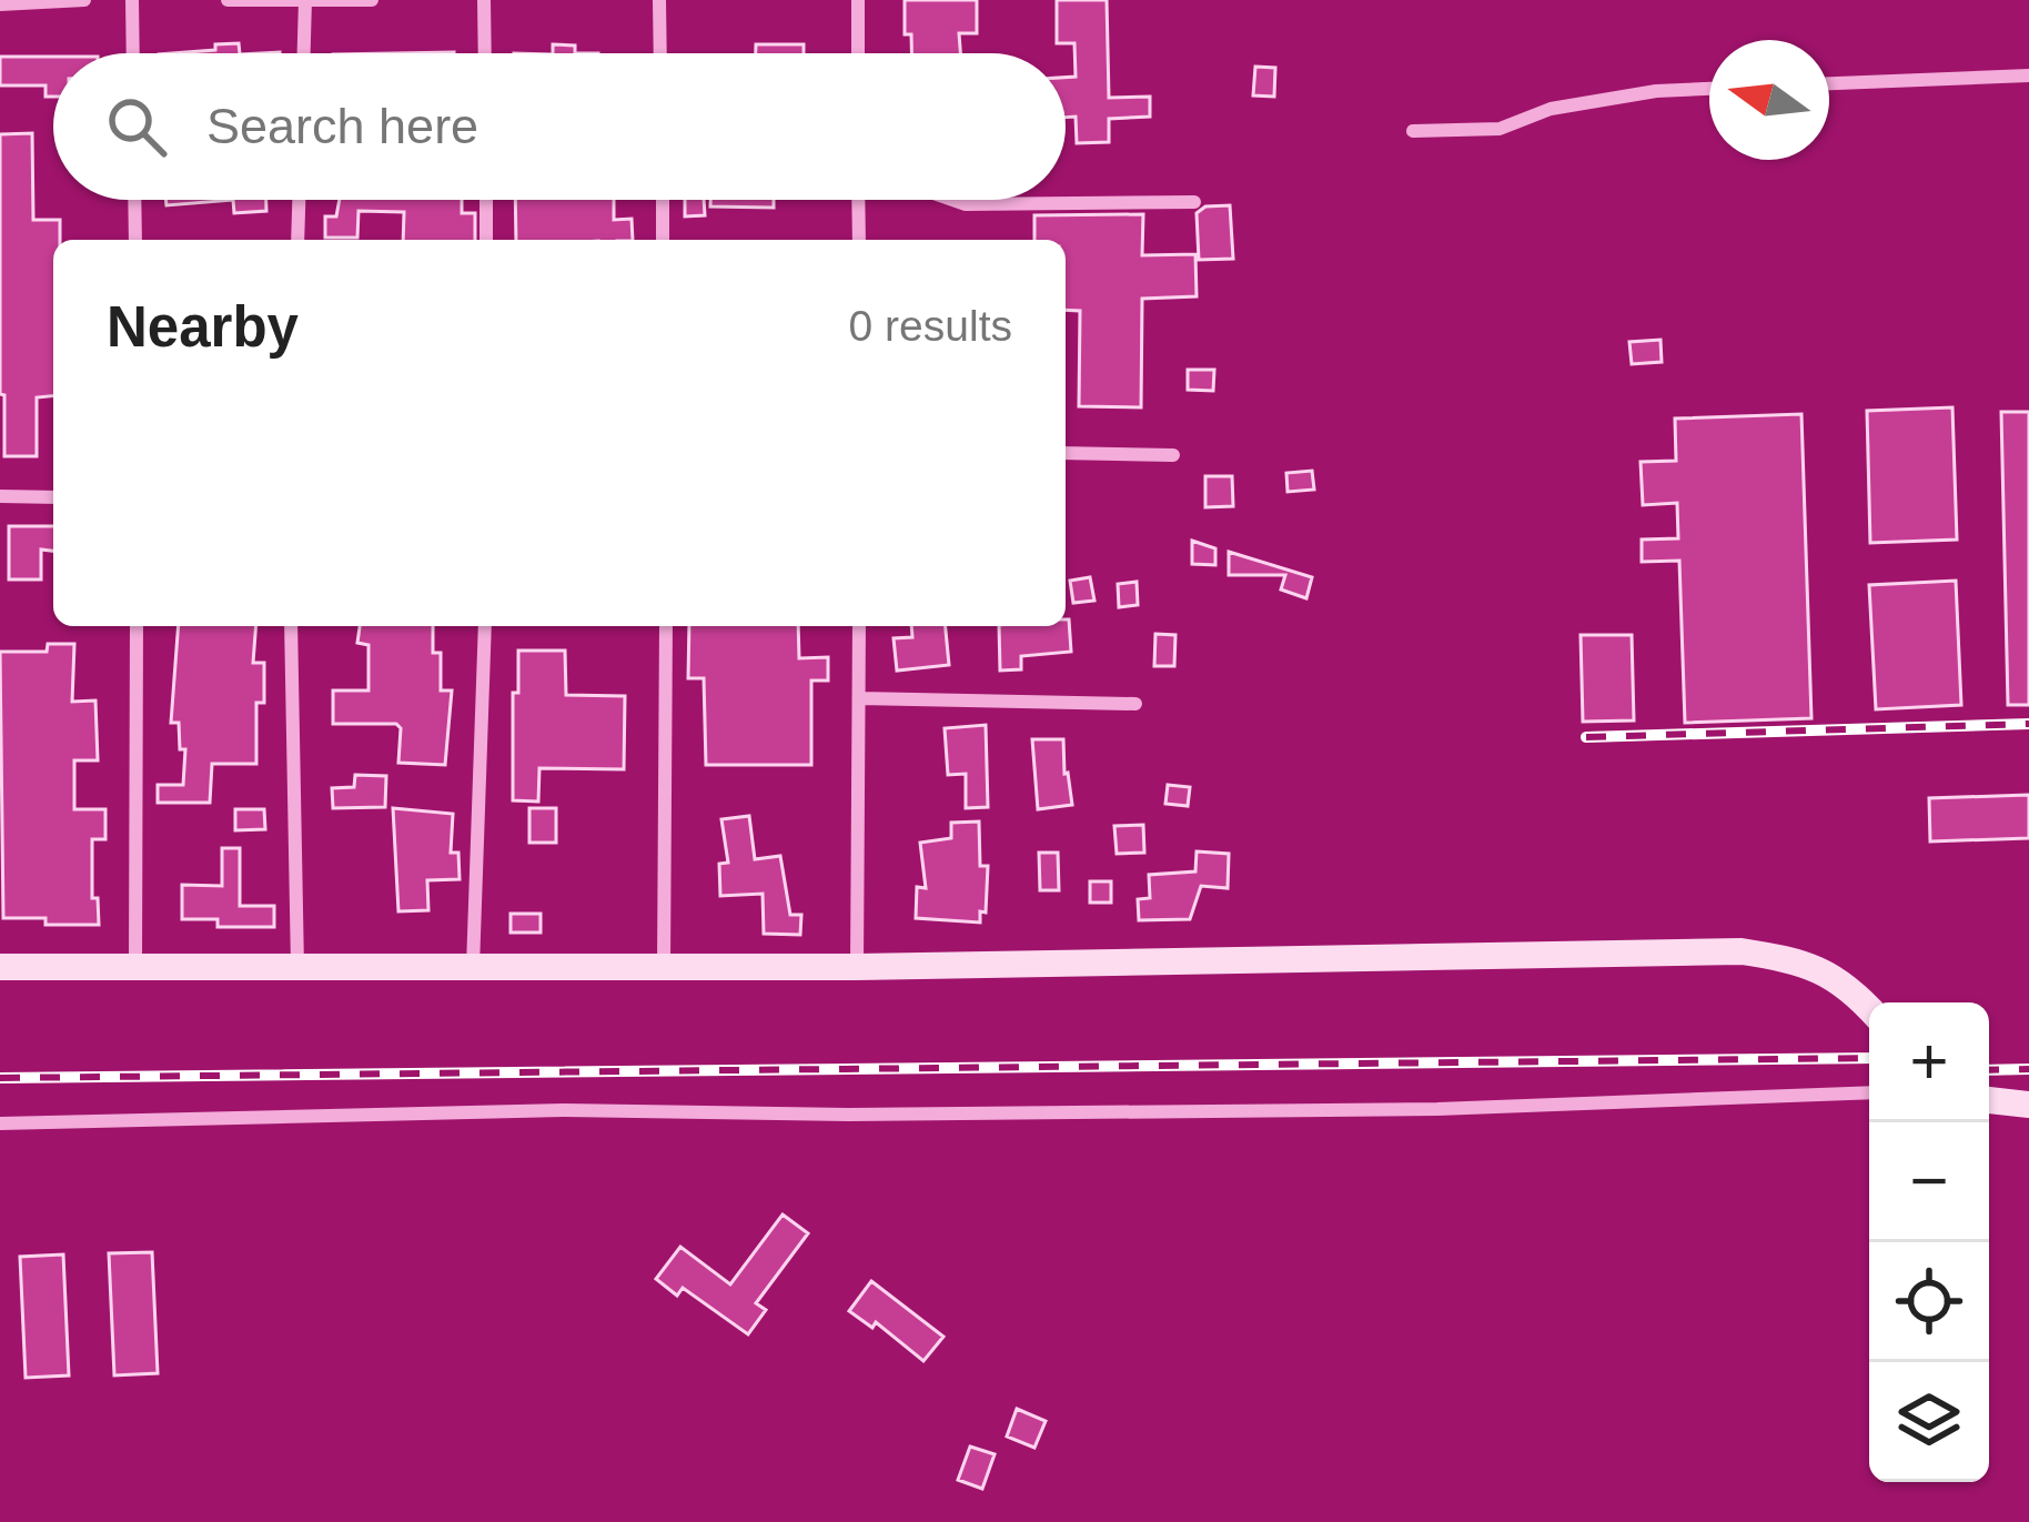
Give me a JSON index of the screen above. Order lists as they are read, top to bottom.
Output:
{
  "north": "left",
  "page": {
    "search": "Search here",
    "heading": ["Nearby", "0 results"],
    "map_buttons": ["+", "−"]
  }
}
